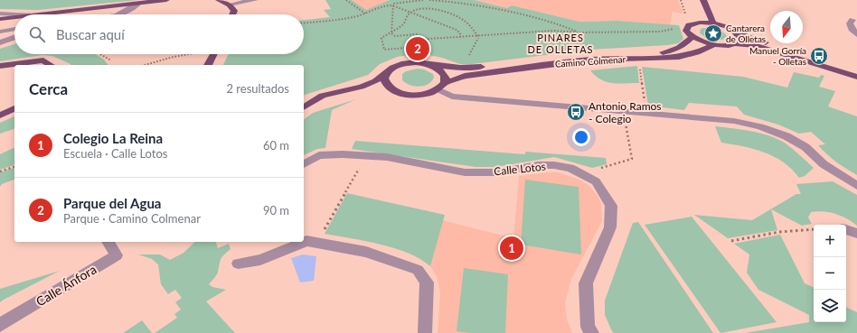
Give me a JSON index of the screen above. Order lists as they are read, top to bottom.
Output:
{
  "streets": {
    "main road": ["Camino Colmenar"],
    "street": ["Calle Lotos", "Calle Ánfora"]
  },
  "districts": ["PINARES DE OLLETAS"],
  "places": {
    "place": ["Cantarera de Olletas"],
    "bus stop": ["Manuel Gorría - Olletas", "Antonio Ramos - Colegio"]
  },
  "north": "bottom",
  "page": {
    "search": "Buscar aquí",
    "pins": ["2", "1"],
    "heading": ["Cerca", "2 resultados"],
    "list": [
      {
        "mark": "1",
        "name": "Colegio La Reina",
        "note": "Escuela · Calle Lotos",
        "value": "60 m"
      },
      {
        "mark": "2",
        "name": "Parque del Agua",
        "note": "Parque · Camino Colmenar",
        "value": "90 m"
      }
    ],
    "map_buttons": ["+", "−"]
  }
}
